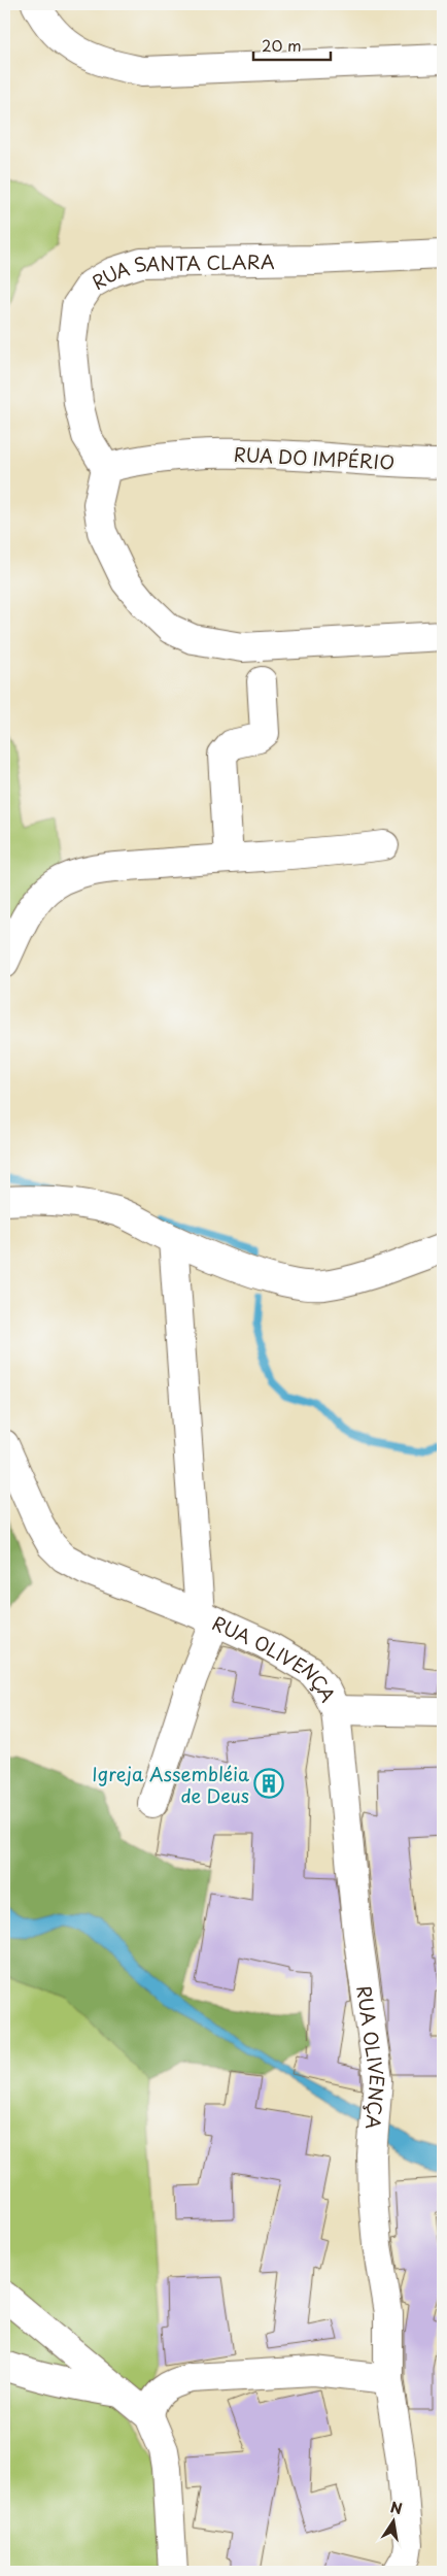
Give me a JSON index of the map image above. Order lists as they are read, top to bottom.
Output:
{
  "streets": {
    "street": ["RUA SANTA CLARA", "RUA DO IMPÉRIO", "RUA OLIVENÇA"]
  },
  "crossings": [
    ["RUA SANTA CLARA", "RUA DO IMPÉRIO"]
  ],
  "places": {
    "building": ["Igreja Assembléia de Deus"]
  },
  "scale_bar": "20 m",
  "north": "top"
}
